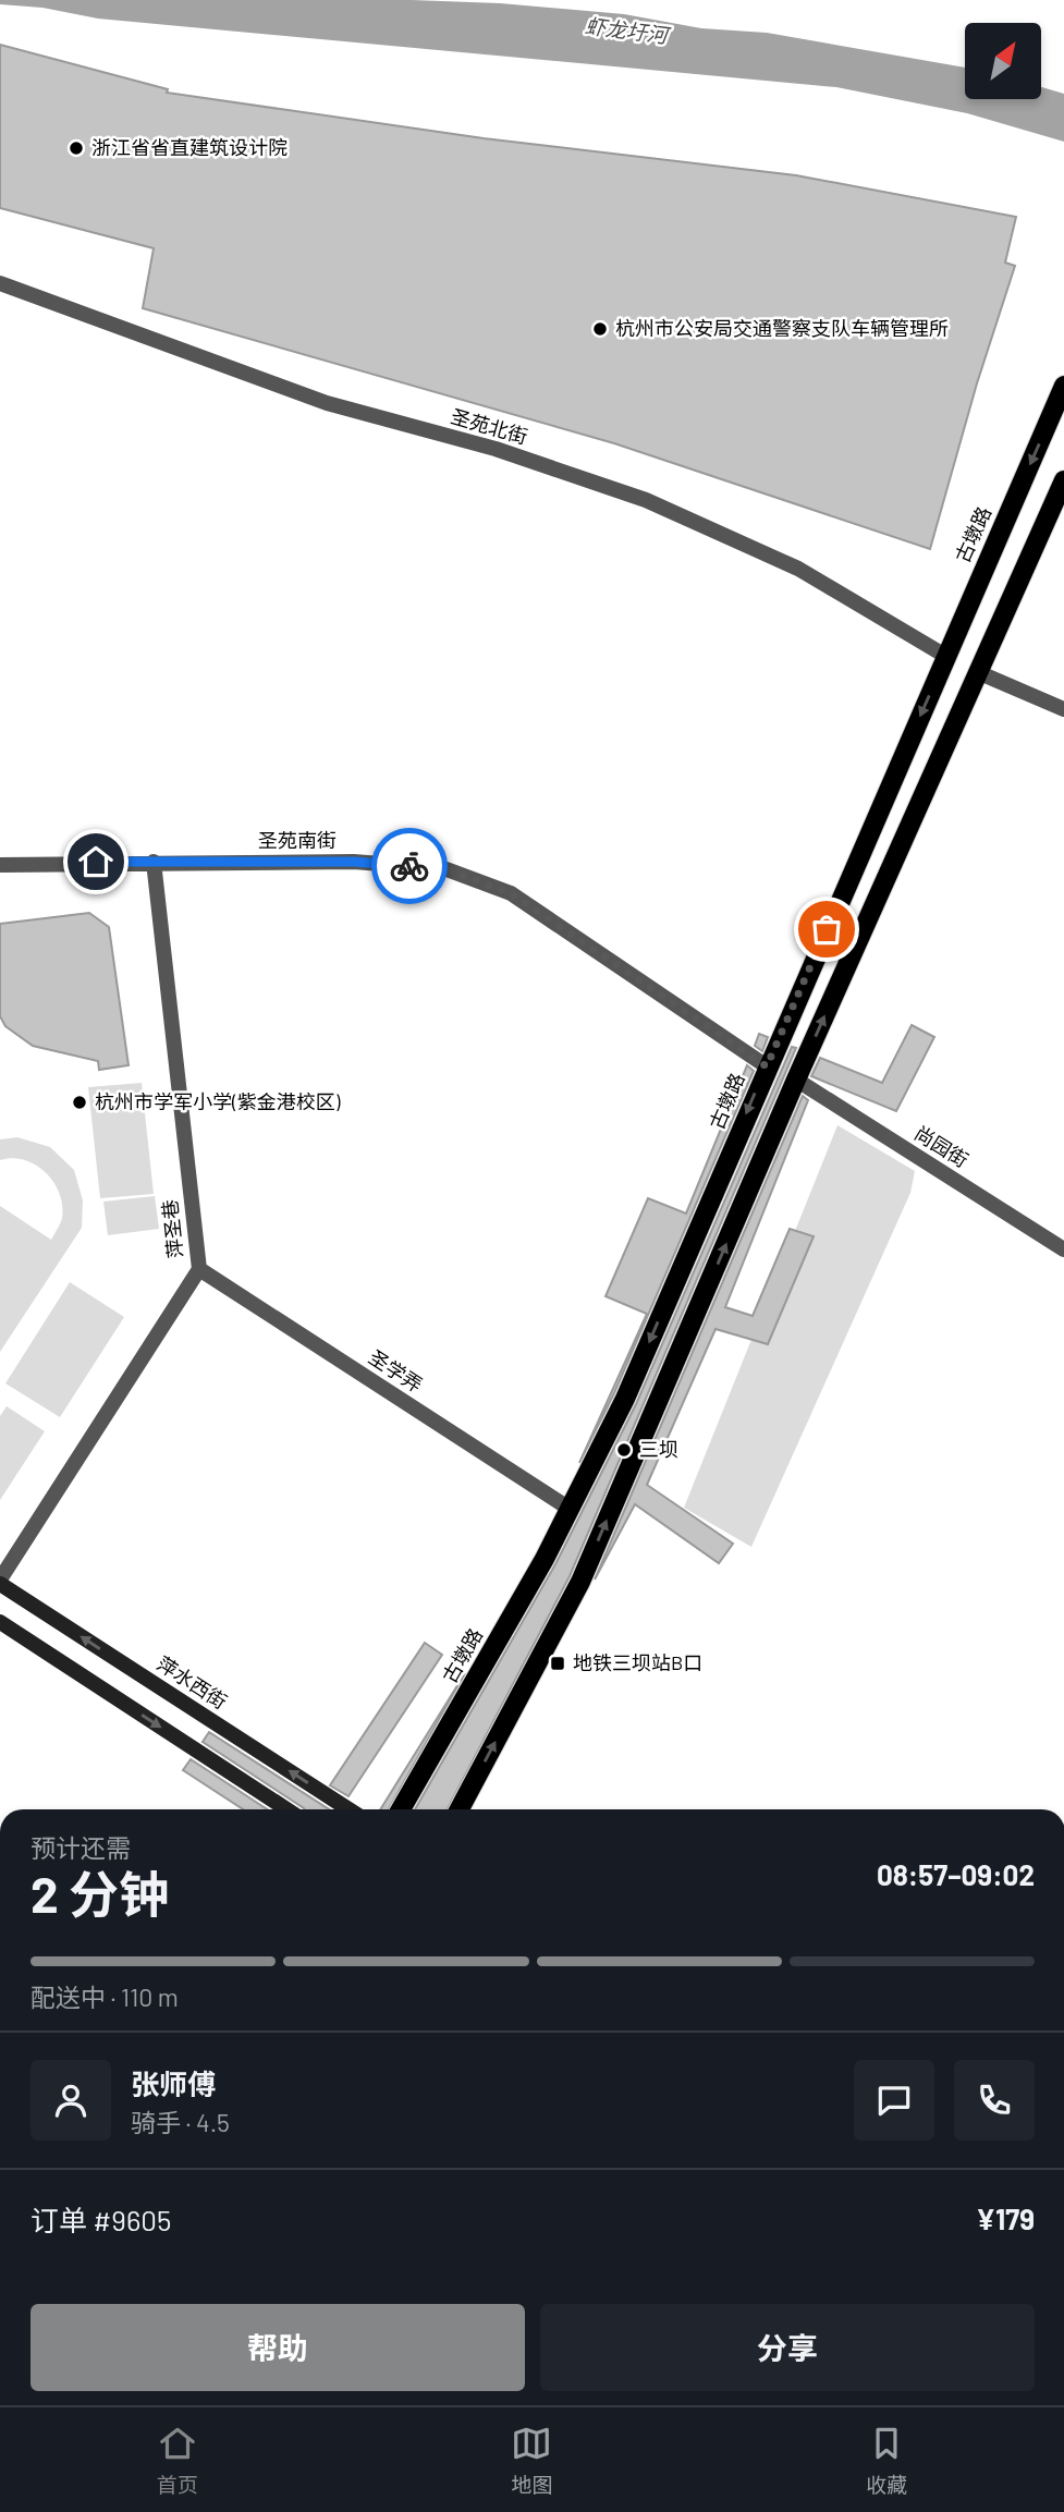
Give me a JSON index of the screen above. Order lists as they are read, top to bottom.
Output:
{
  "streets": {
    "main road": ["古墩路", "萍水西街"],
    "street": [
      "圣苑北街",
      "圣苑南街",
      "尚园街",
      "萍圣巷",
      "圣学弄"
    ]
  },
  "crossings": [
    ["圣苑北街", "古墩路"],
    ["古墩路", "圣苑南街"],
    ["古墩路", "圣学弄"],
    ["圣苑南街", "萍圣巷"],
    ["萍圣巷", "圣学弄"],
    ["萍圣巷", "萍水西街"]
  ],
  "water": ["虾龙圩河"],
  "places": {
    "other": [
      "浙江省省直建筑设计院",
      "杭州市公安局交通警察支队车辆管理所",
      "杭州市学军小学(紫金港校区)",
      "三坝"
    ],
    "transit": ["地铁三坝站B口"]
  },
  "north": "top right",
  "page": {
    "heading": ["2 分钟", "预计还需", "08:57–09:02"],
    "panel": [
      "张师傅",
      "骑手 · 4.5",
      "订单 #9605",
      "¥179"
    ],
    "bar": "配送中 · 110 m",
    "buttons": ["帮助", "分享"],
    "tabs": ["首页", "地图", "收藏"]
  }
}
